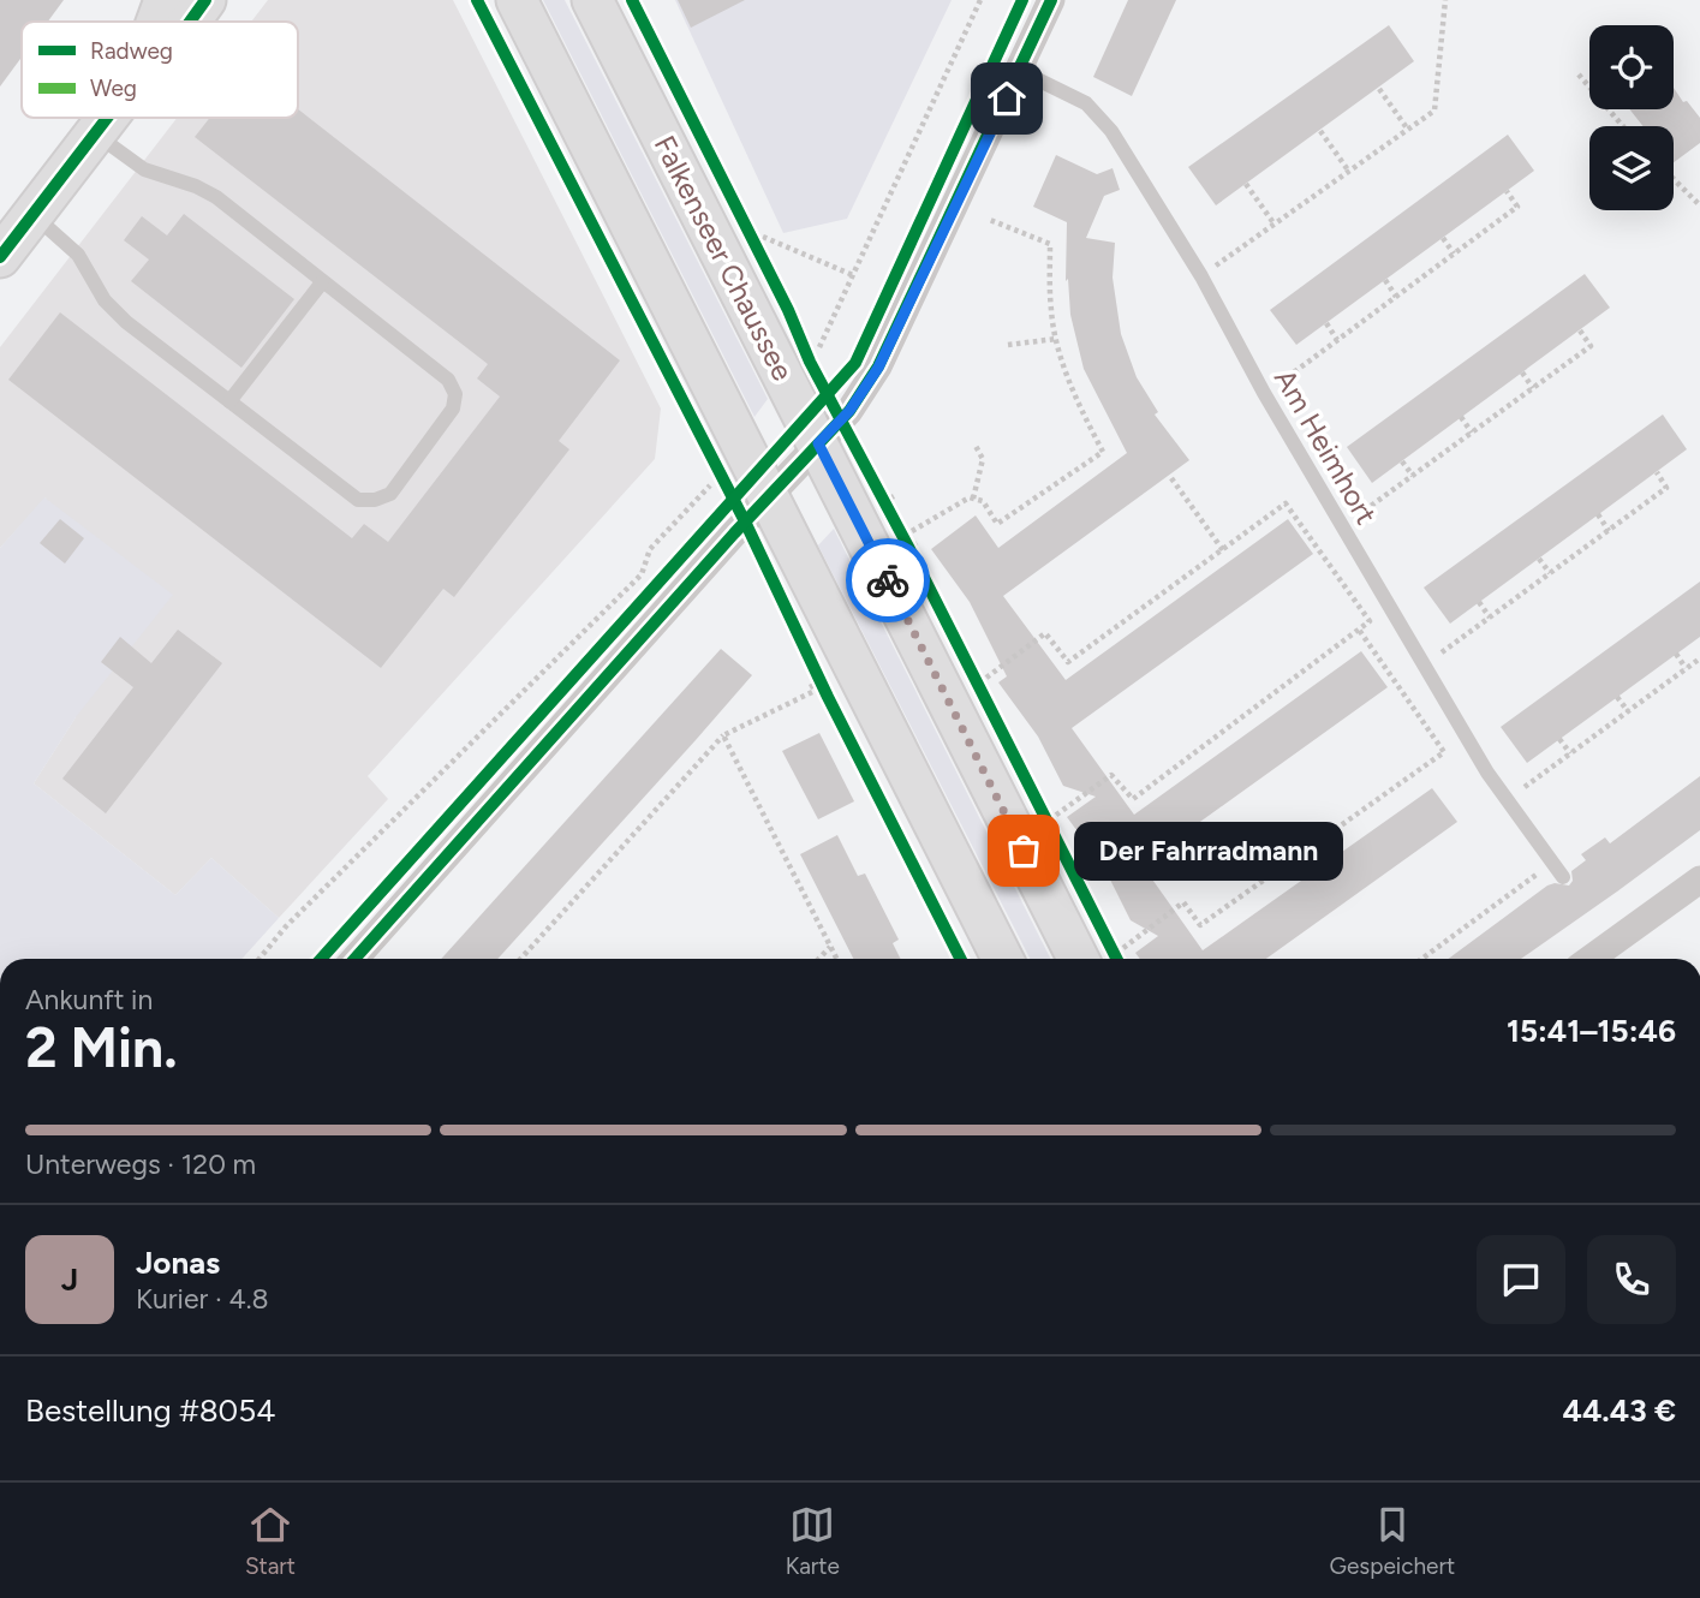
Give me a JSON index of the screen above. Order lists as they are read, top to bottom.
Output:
{
  "streets": {
    "main road": ["Falkenseer Chaussee"],
    "lane": ["Am Heimhort"]
  },
  "places": ["Der Fahrradmann"],
  "legend": ["Radweg", "Weg"],
  "page": {
    "bubble": "Der Fahrradmann",
    "heading": ["2 Min.", "Ankunft in", "15:41–15:46"],
    "panel": [
      "Jonas",
      "Kurier · 4.8",
      "Bestellung #8054",
      "44.43 €"
    ],
    "bar": "Unterwegs · 120 m",
    "round": "J",
    "tabs": ["Start", "Karte", "Gespeichert"]
  }
}
